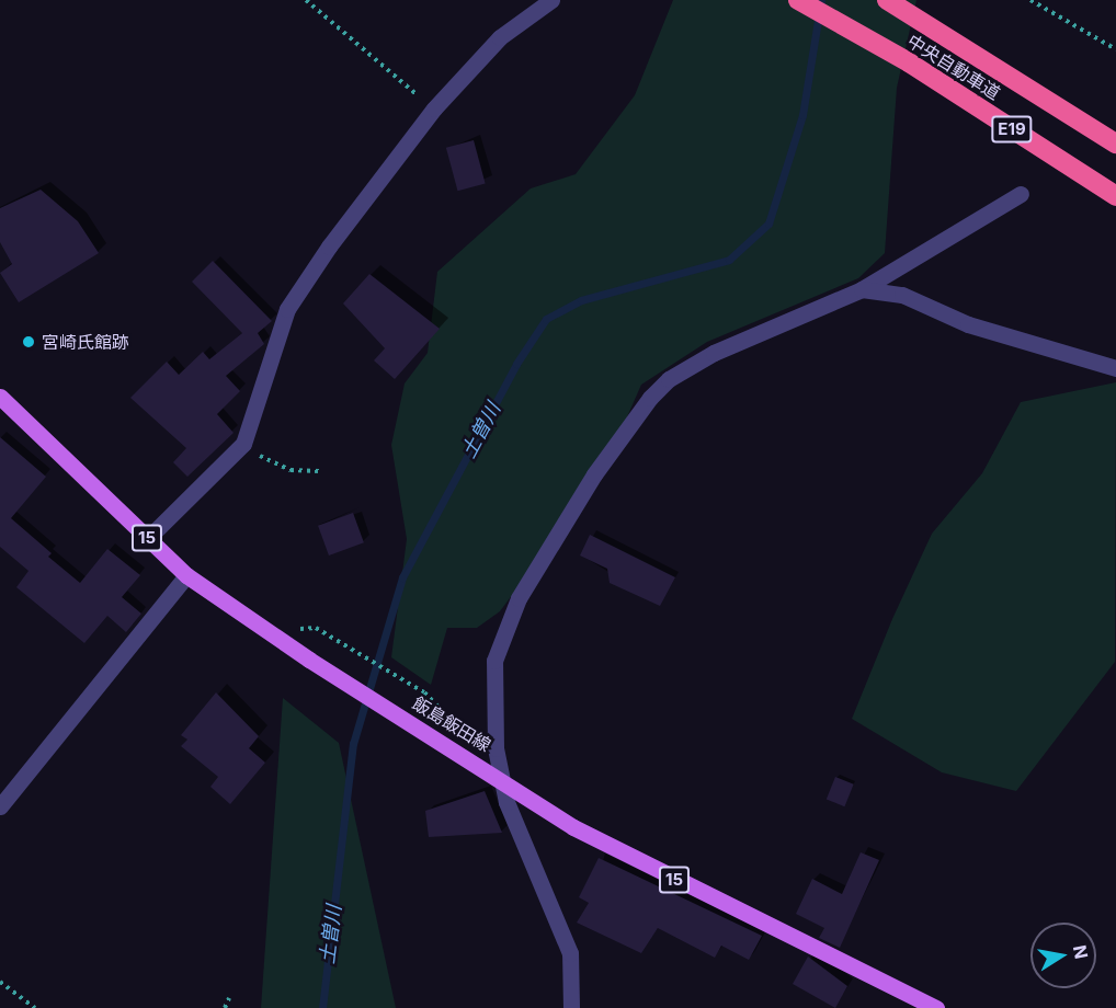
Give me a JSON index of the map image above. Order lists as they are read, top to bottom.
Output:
{
  "streets": {
    "highway": ["中央自動車道", "E19"],
    "main road": ["15", "飯島飯田線"]
  },
  "water": ["土曽川"],
  "places": ["宮崎氏館跡"],
  "north": "right"
}
